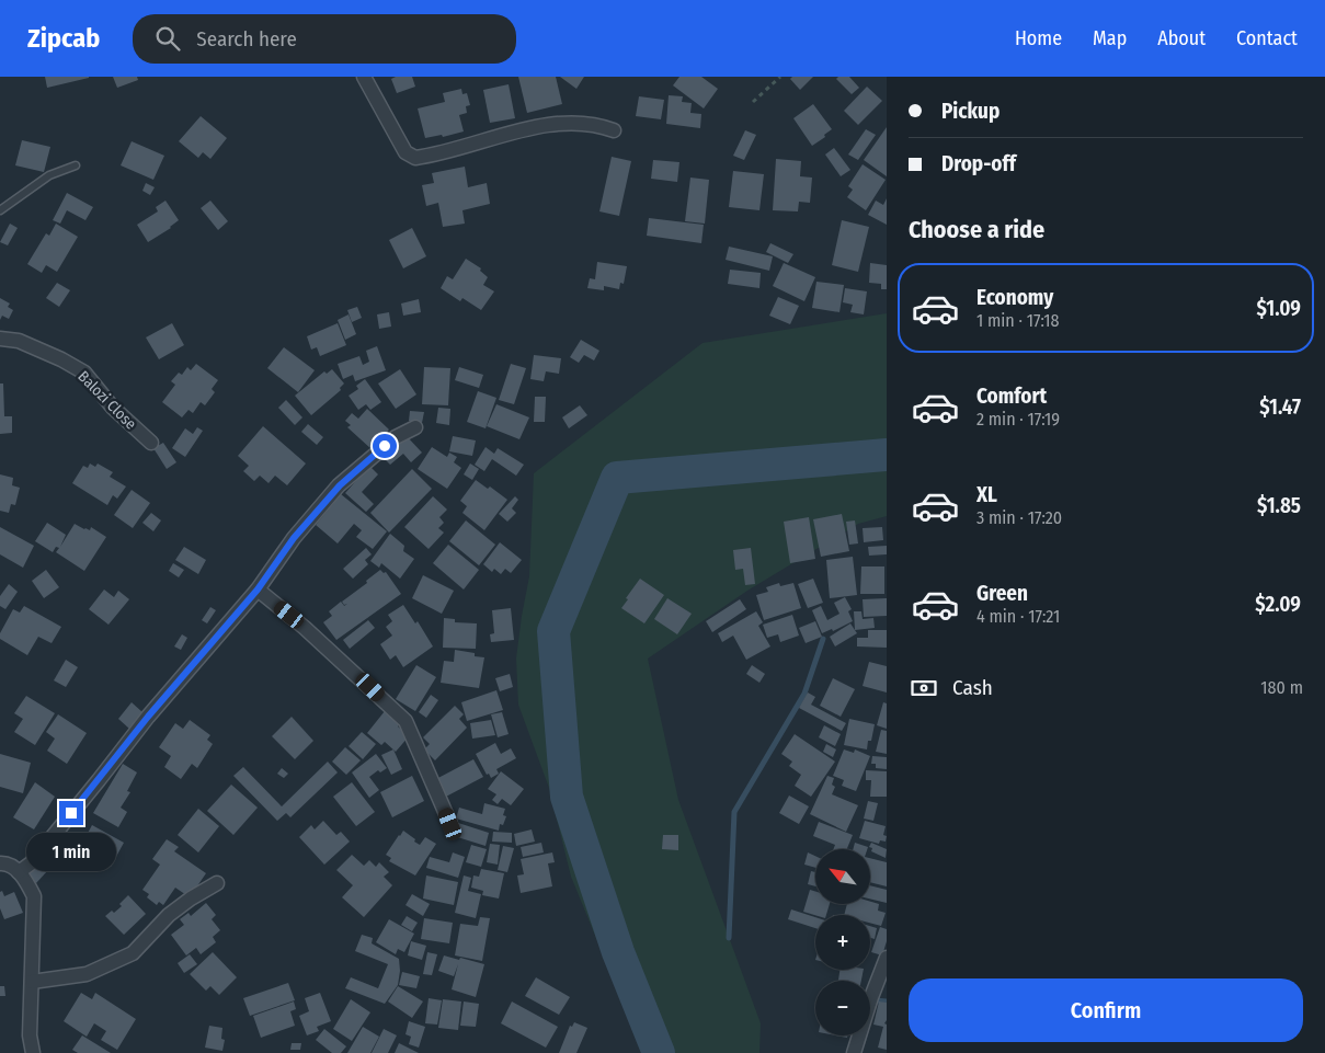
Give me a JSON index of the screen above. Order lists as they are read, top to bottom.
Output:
{
  "streets": {
    "street": ["Balozi Close"]
  },
  "north": "top left",
  "page": {
    "header": "Zipcab",
    "search": "Search here",
    "nav": [
      "Home",
      "Map",
      "About",
      "Contact"
    ],
    "banner": ["Pickup", "Drop-off"],
    "heading": "Choose a ride",
    "list": [
      {
        "name": "Economy",
        "note": "1 min · 17:18",
        "value": "$1.09"
      },
      {
        "name": "Comfort",
        "note": "2 min · 17:19",
        "value": "$1.47"
      },
      {
        "name": "XL",
        "note": "3 min · 17:20",
        "value": "$1.85"
      },
      {
        "name": "Green",
        "note": "4 min · 17:21",
        "value": "$2.09"
      }
    ],
    "pay": ["Cash", "180 m"],
    "bubble": "1 min",
    "map_buttons": ["+", "−"],
    "buttons": "Confirm"
  }
}
